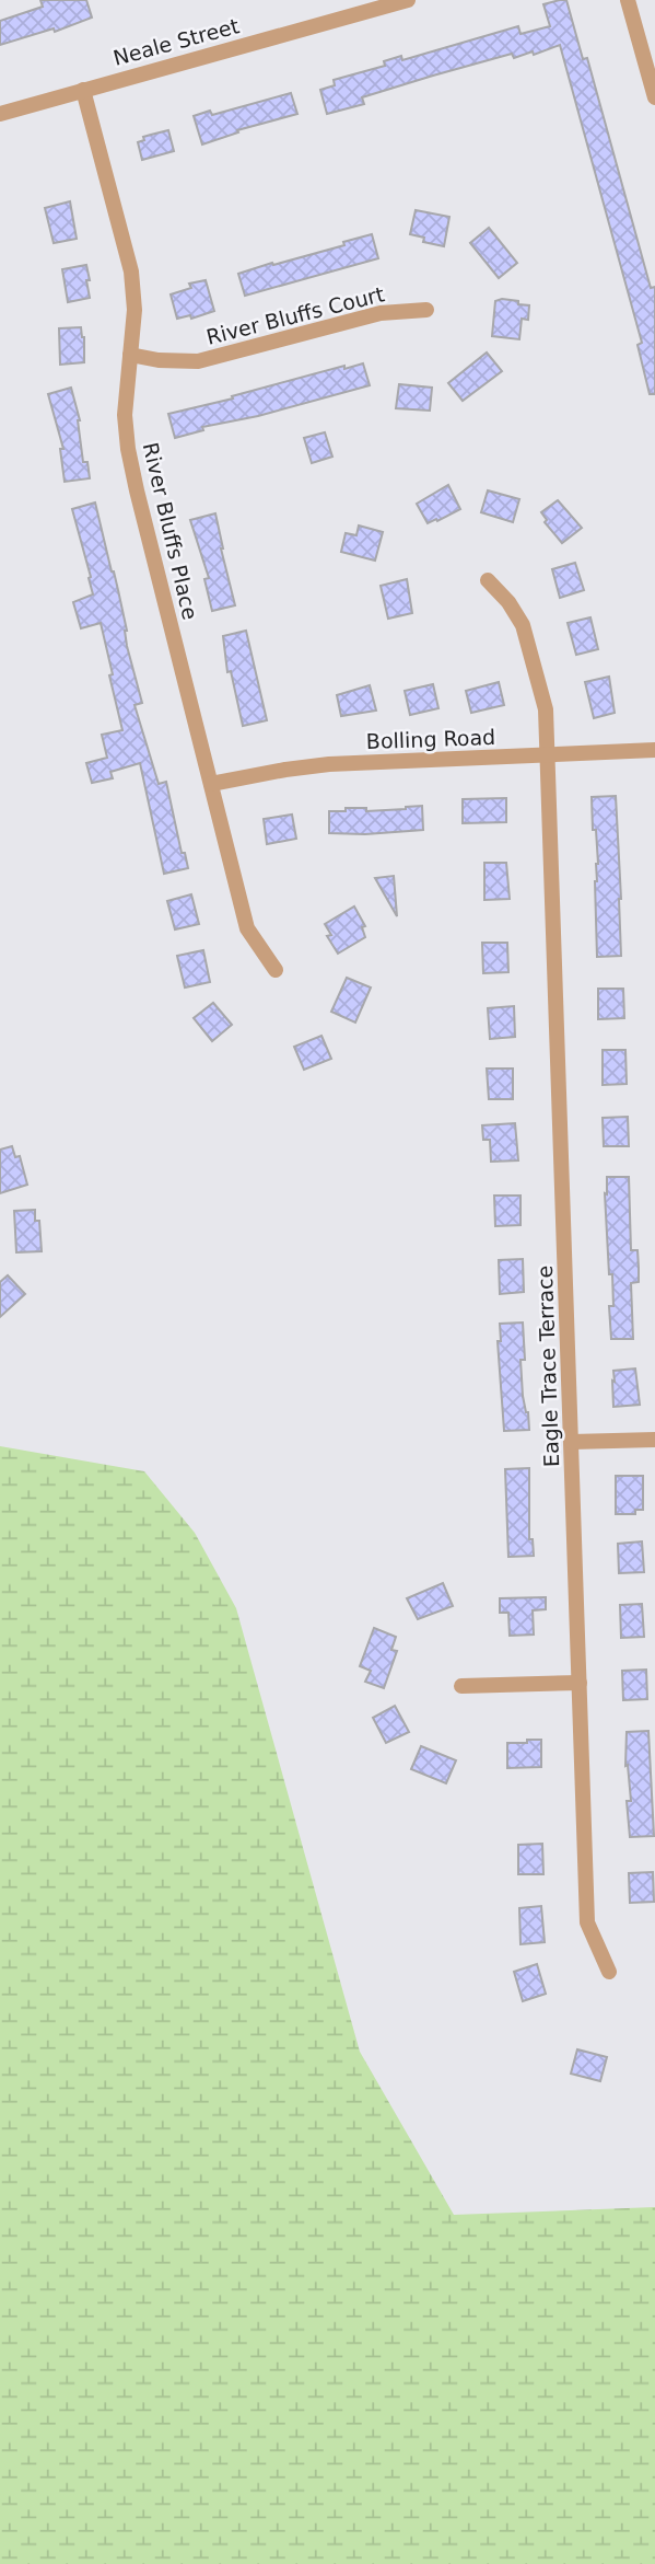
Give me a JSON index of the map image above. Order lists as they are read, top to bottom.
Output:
{
  "streets": {
    "street": [
      "Neale Street",
      "River Bluffs Court",
      "River Bluffs Place",
      "Bolling Road",
      "Eagle Trace Terrace"
    ]
  },
  "crossings": [
    ["Neale Street", "River Bluffs Place"],
    ["River Bluffs Court", "River Bluffs Place"],
    ["River Bluffs Place", "Bolling Road"],
    ["Bolling Road", "Eagle Trace Terrace"]
  ]
}
